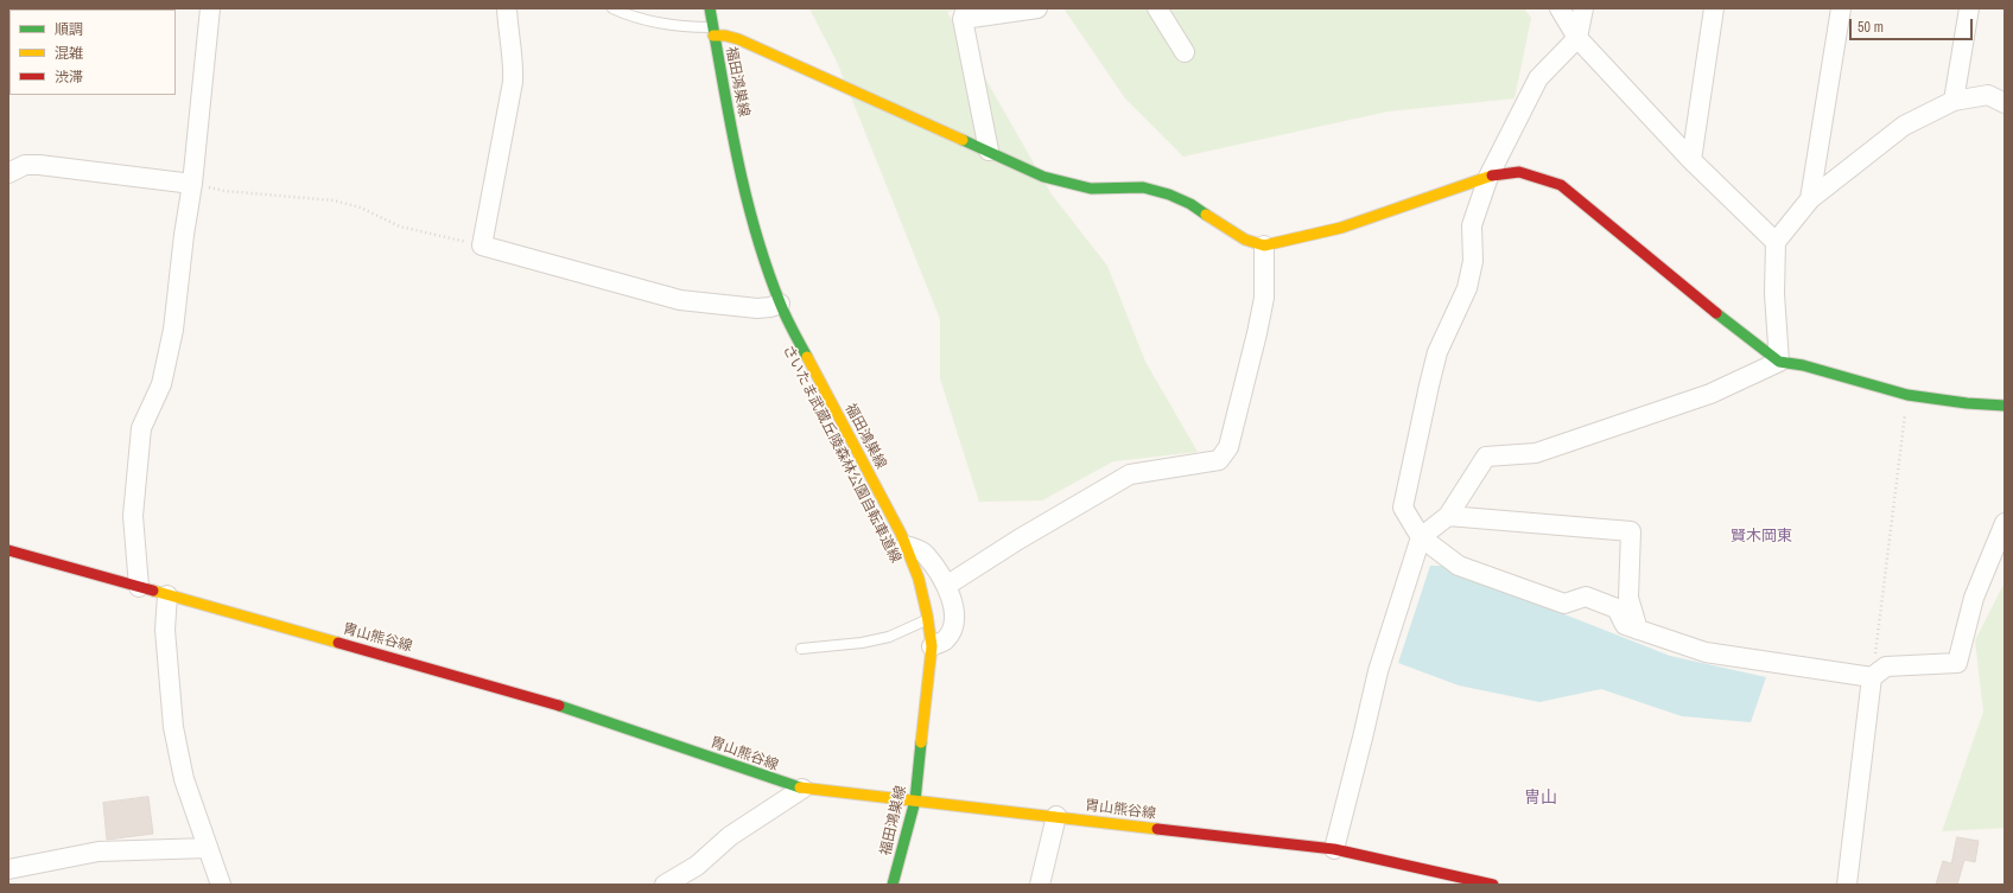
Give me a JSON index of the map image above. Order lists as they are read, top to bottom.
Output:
{
  "streets": {
    "main road": ["福田鴻巣線", "胄山熊谷線"]
  },
  "crossings": [
    ["福田鴻巣線", "胄山熊谷線"]
  ],
  "districts": ["賢木岡東", "冑山"],
  "legend": ["順調", "混雑", "渋滞"],
  "scale_bar": "50 m"
}
